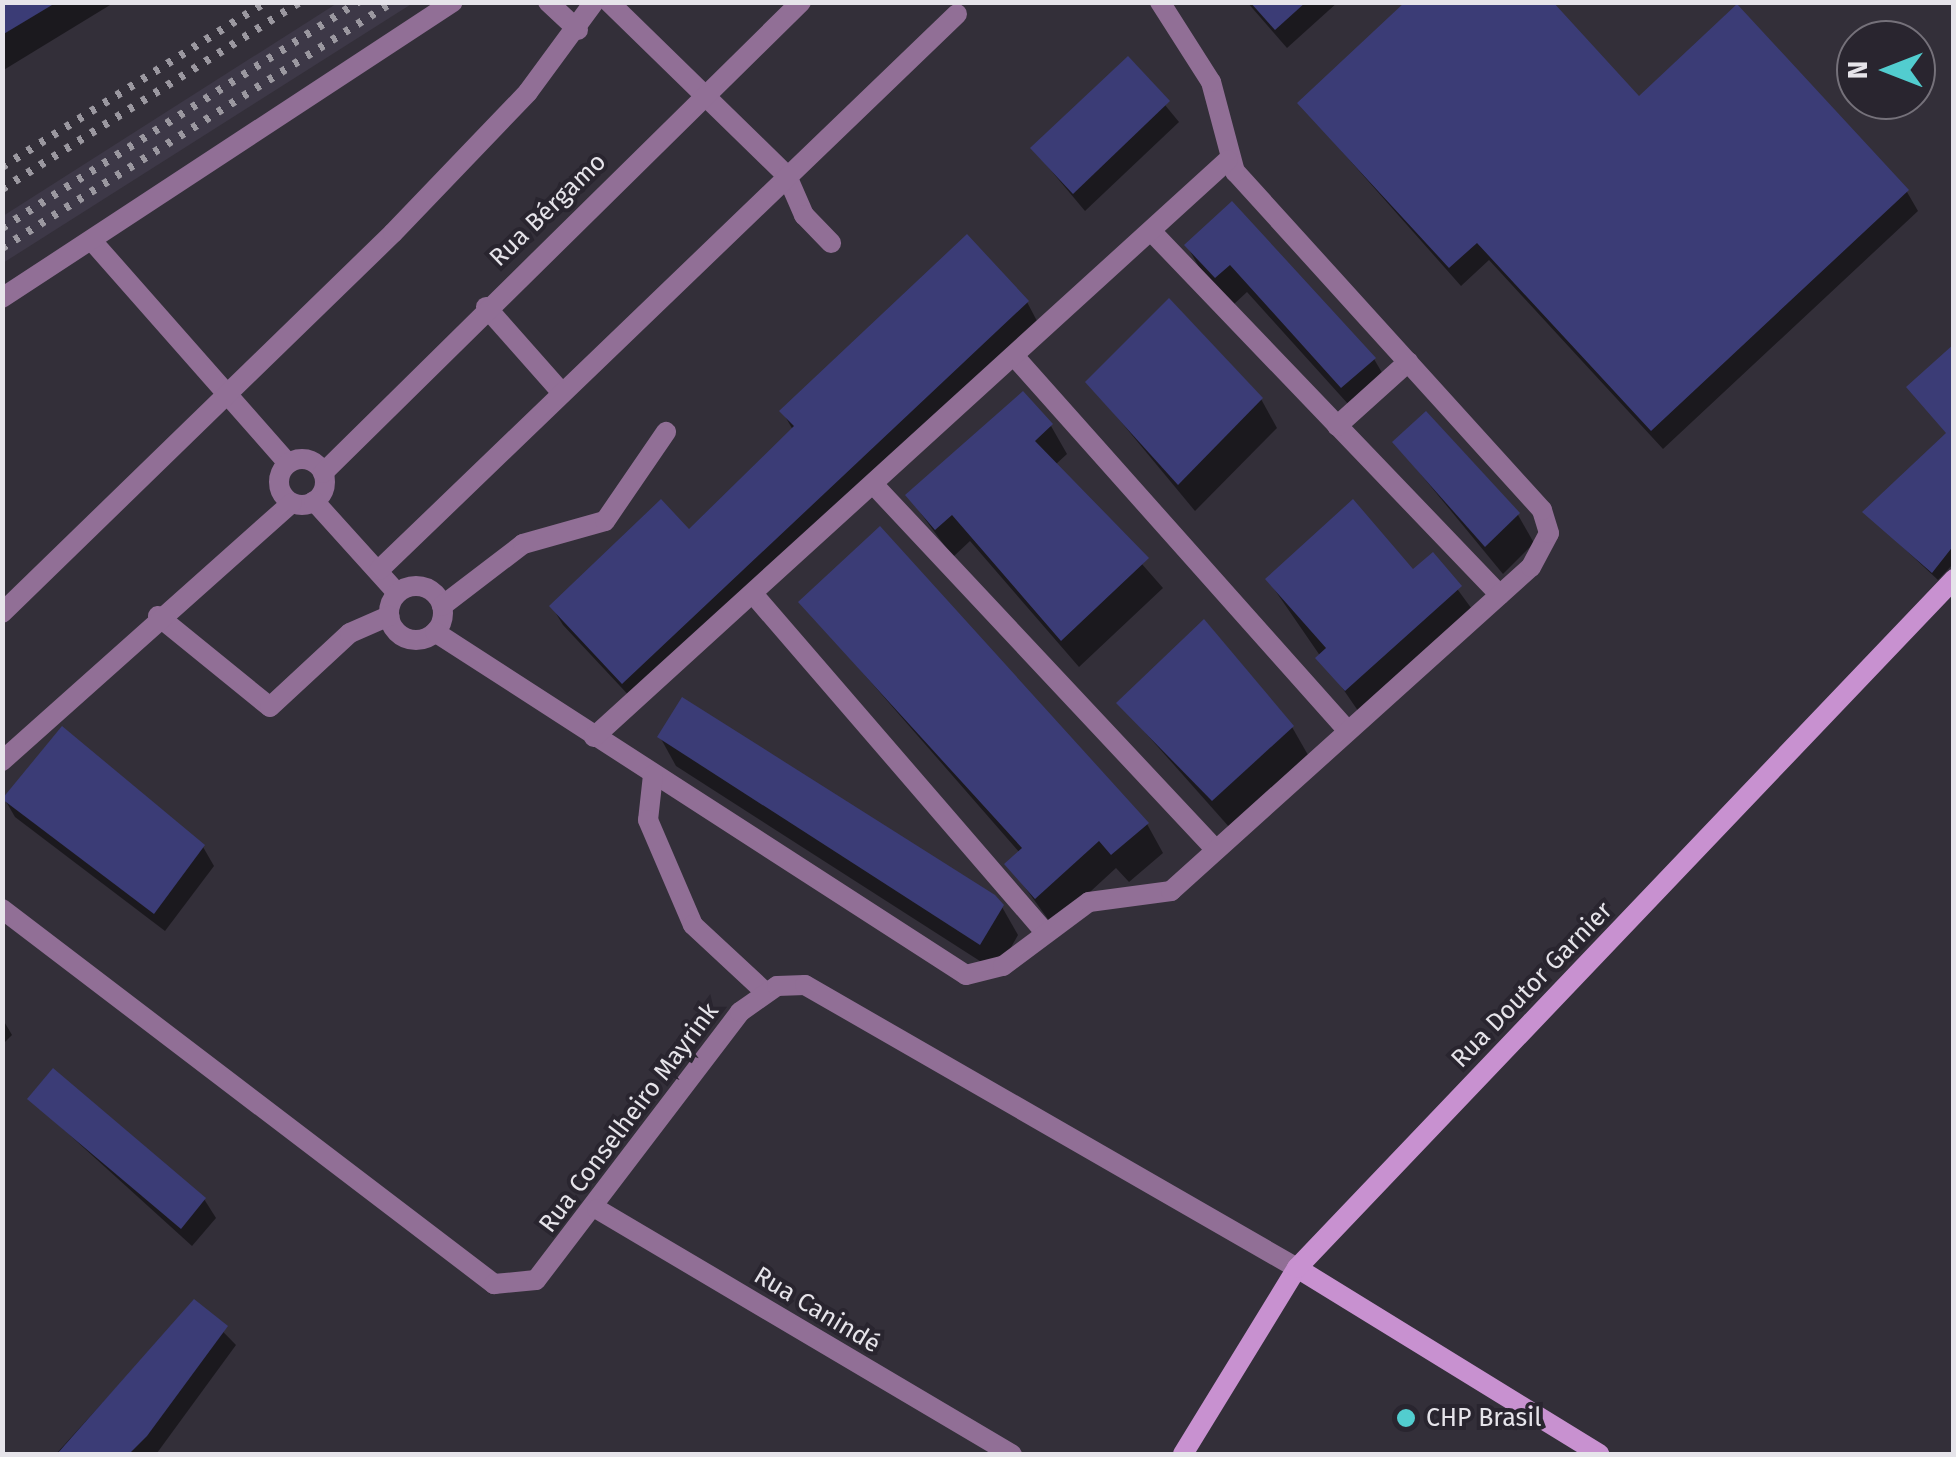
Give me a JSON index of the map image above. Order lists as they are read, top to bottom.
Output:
{
  "streets": {
    "main road": ["Rua Doutor Garnier"],
    "street": ["Rua Bérgamo", "Rua Conselheiro Mayrink", "Rua Canindé"]
  },
  "crossings": [
    ["Rua Conselheiro Mayrink", "Rua Canindé"]
  ],
  "places": ["CHP Brasil"],
  "north": "left"
}
